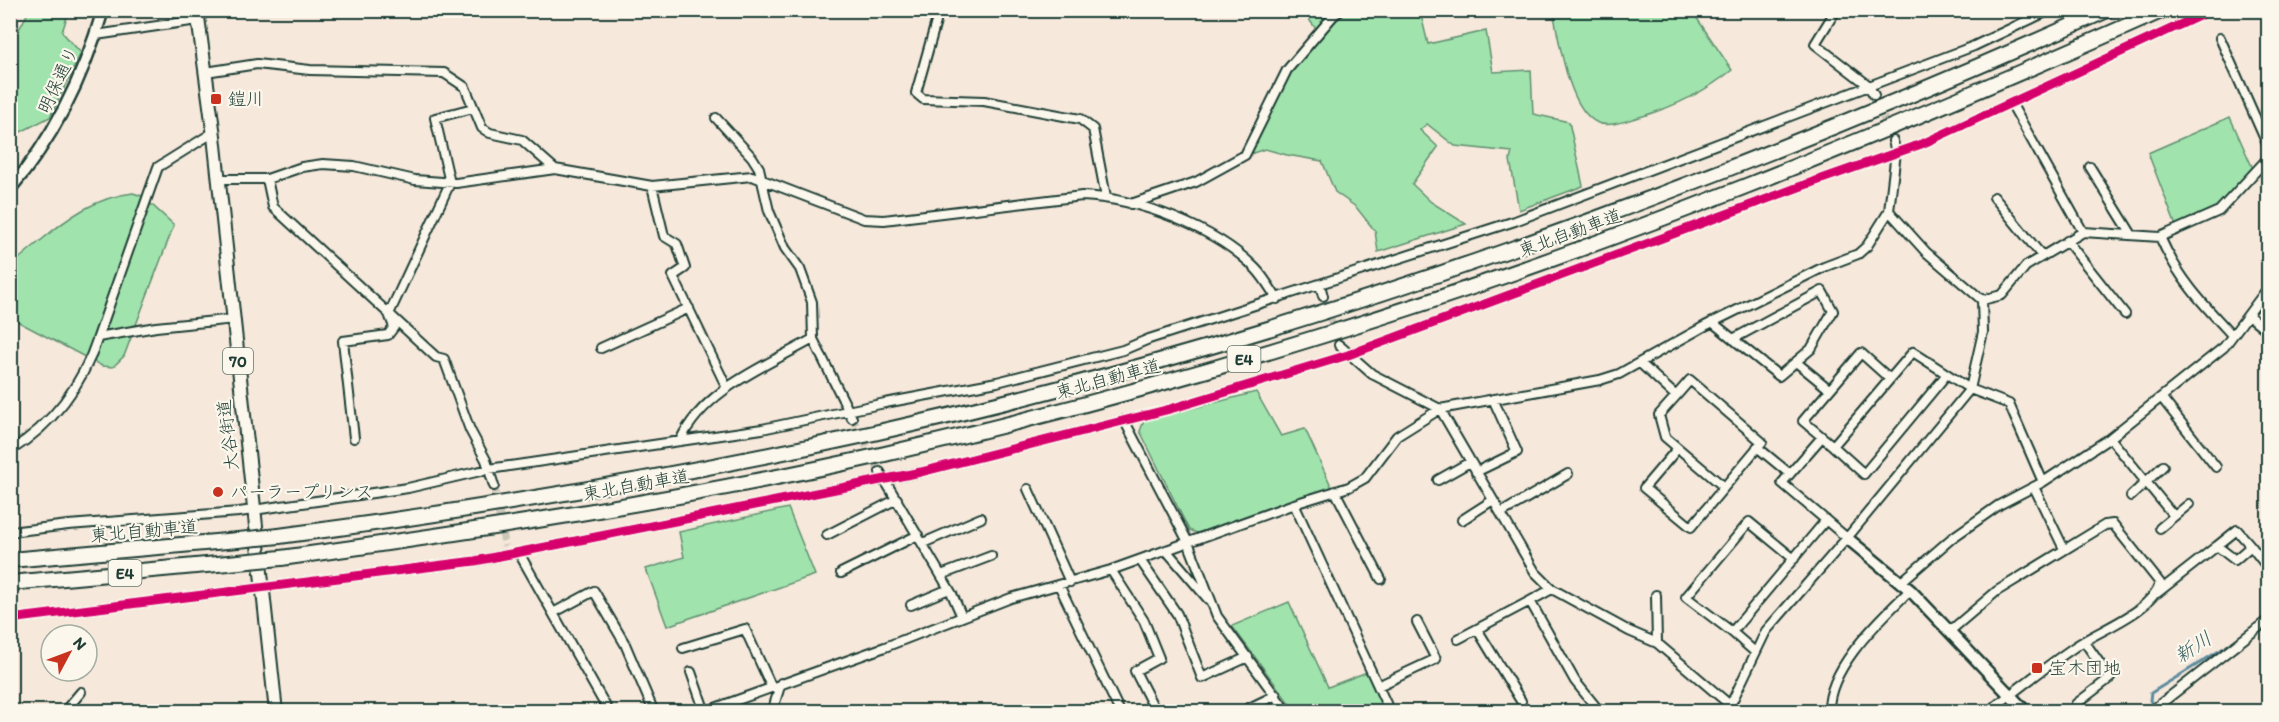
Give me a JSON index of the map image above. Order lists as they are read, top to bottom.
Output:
{
  "streets": {
    "highway": ["東北自動車道", "E4"],
    "main road": ["70", "大谷街道"],
    "street": ["明保通り"]
  },
  "water": ["新川"],
  "places": {
    "transit": ["鎧川", "宝木団地"],
    "other": ["パーラープリンス"]
  },
  "north": "top right"
}
